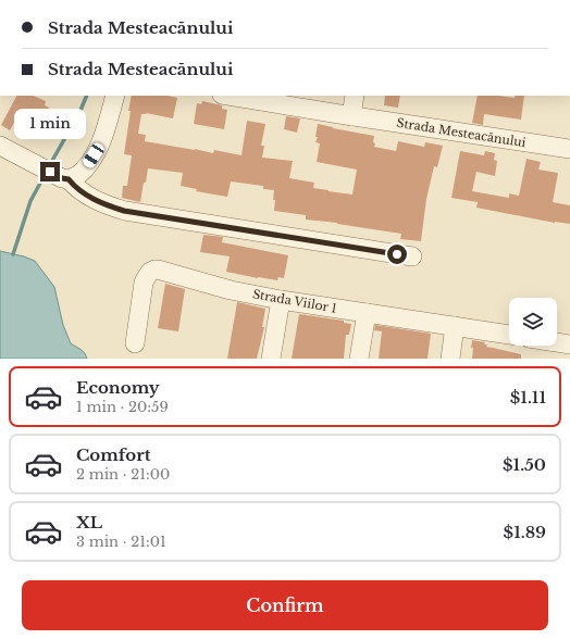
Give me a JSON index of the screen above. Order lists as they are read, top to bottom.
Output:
{
  "streets": {
    "street": ["Strada Mesteacănului", "Strada Viilor 1"]
  },
  "page": {
    "banner": ["Strada Mesteacănului", "Strada Mesteacănului"],
    "bubble": "1 min",
    "list": [
      {
        "name": "Economy",
        "note": "1 min · 20:59",
        "value": "$1.11"
      },
      {
        "name": "Comfort",
        "note": "2 min · 21:00",
        "value": "$1.50"
      },
      {
        "name": "XL",
        "note": "3 min · 21:01",
        "value": "$1.89"
      }
    ],
    "buttons": "Confirm"
  }
}
